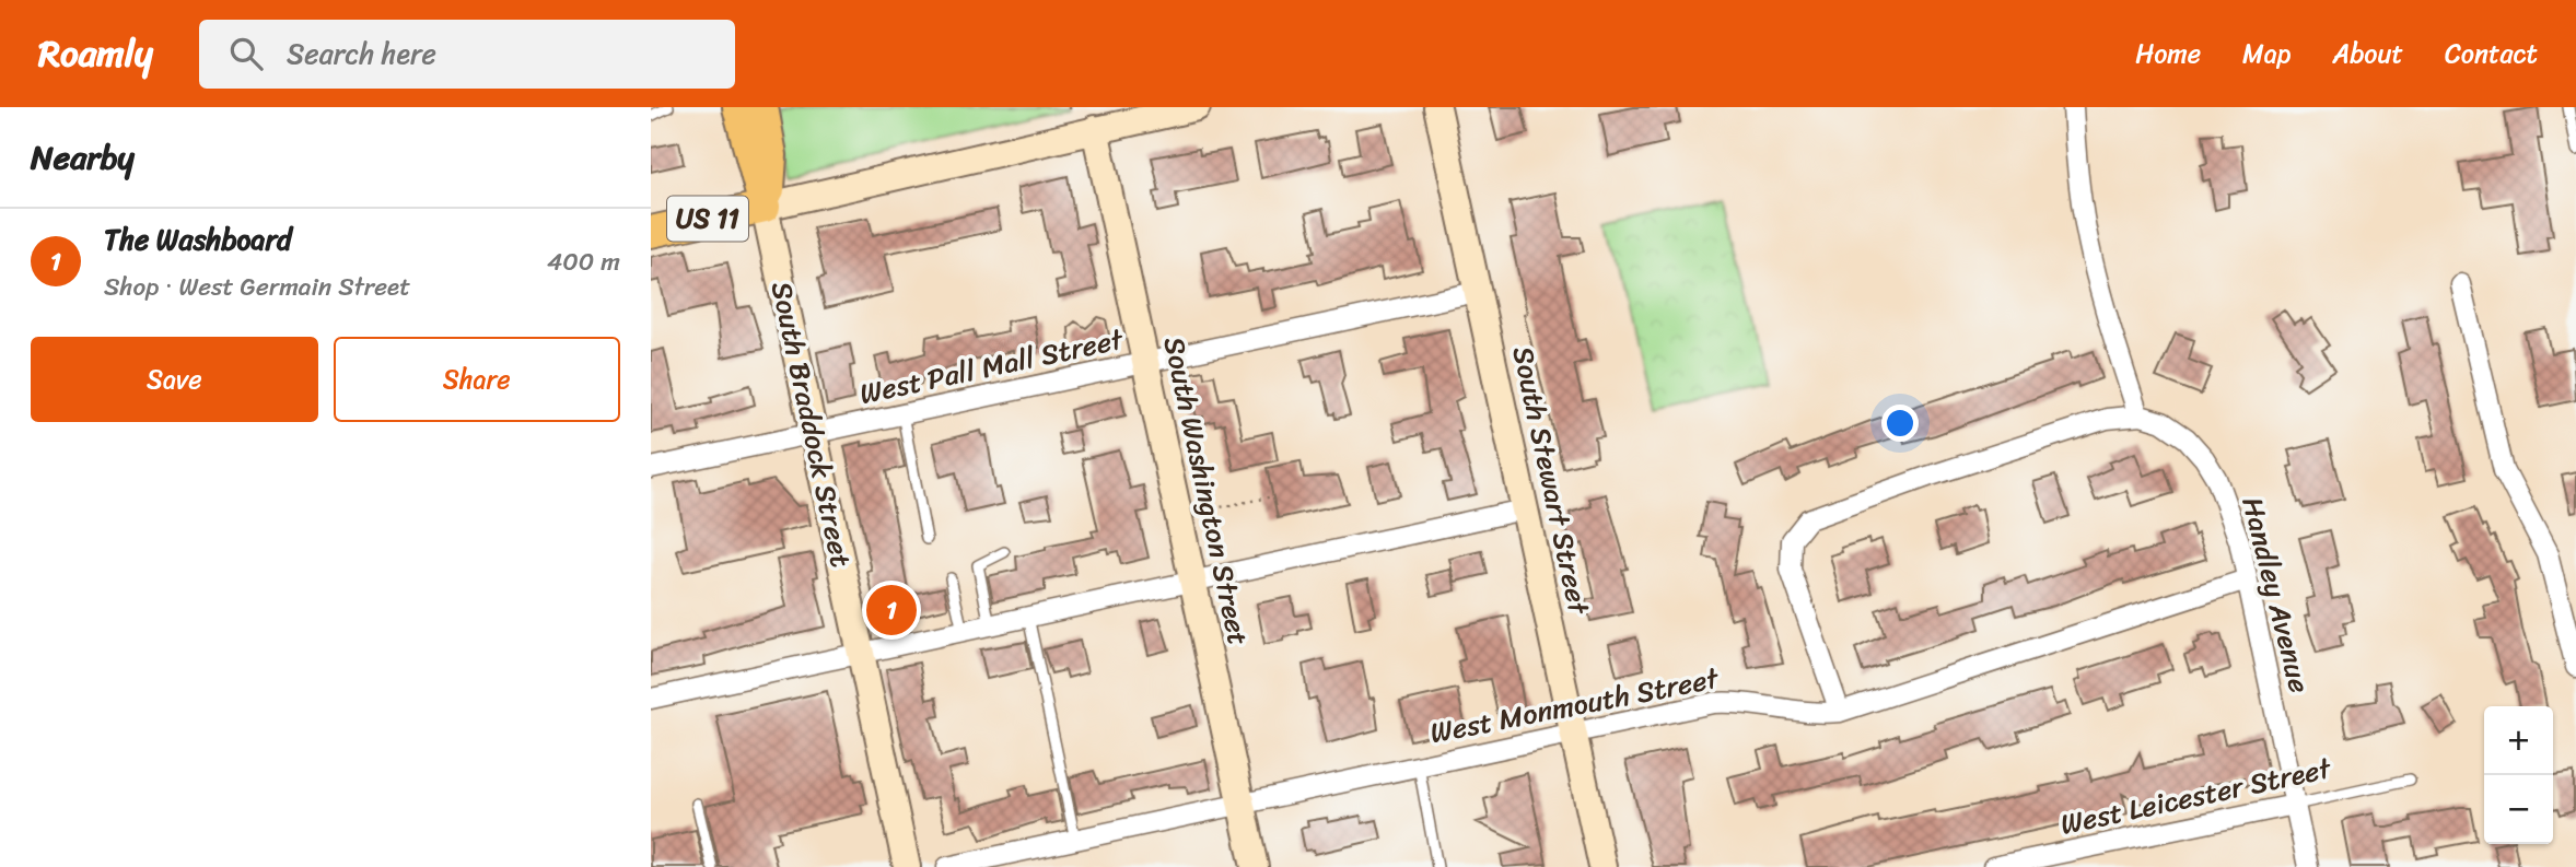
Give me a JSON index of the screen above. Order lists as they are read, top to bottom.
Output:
{
  "streets": {
    "main road": ["US 11", "South Braddock Street"],
    "street": [
      "West Pall Mall Street",
      "South Stewart Street",
      "South Washington Street",
      "Handley Avenue",
      "West Monmouth Street",
      "West Leicester Street"
    ]
  },
  "crossings": [
    ["US 11", "South Braddock Street"],
    ["West Pall Mall Street", "South Braddock Street"],
    ["West Pall Mall Street", "South Stewart Street"],
    ["West Pall Mall Street", "South Washington Street"],
    ["South Stewart Street", "West Monmouth Street"],
    ["South Washington Street", "West Monmouth Street"],
    ["Handley Avenue", "West Monmouth Street"],
    ["Handley Avenue", "West Leicester Street"]
  ],
  "page": {
    "header": "Roamly",
    "search": "Search here",
    "nav": [
      "Home",
      "Map",
      "About",
      "Contact"
    ],
    "heading": "Nearby",
    "list": [
      {
        "mark": "1",
        "name": "The Washboard",
        "note": "Shop · West Germain Street",
        "value": "400 m"
      }
    ],
    "buttons": ["Save", "Share"],
    "pins": "1",
    "map_buttons": ["+", "−"]
  }
}
